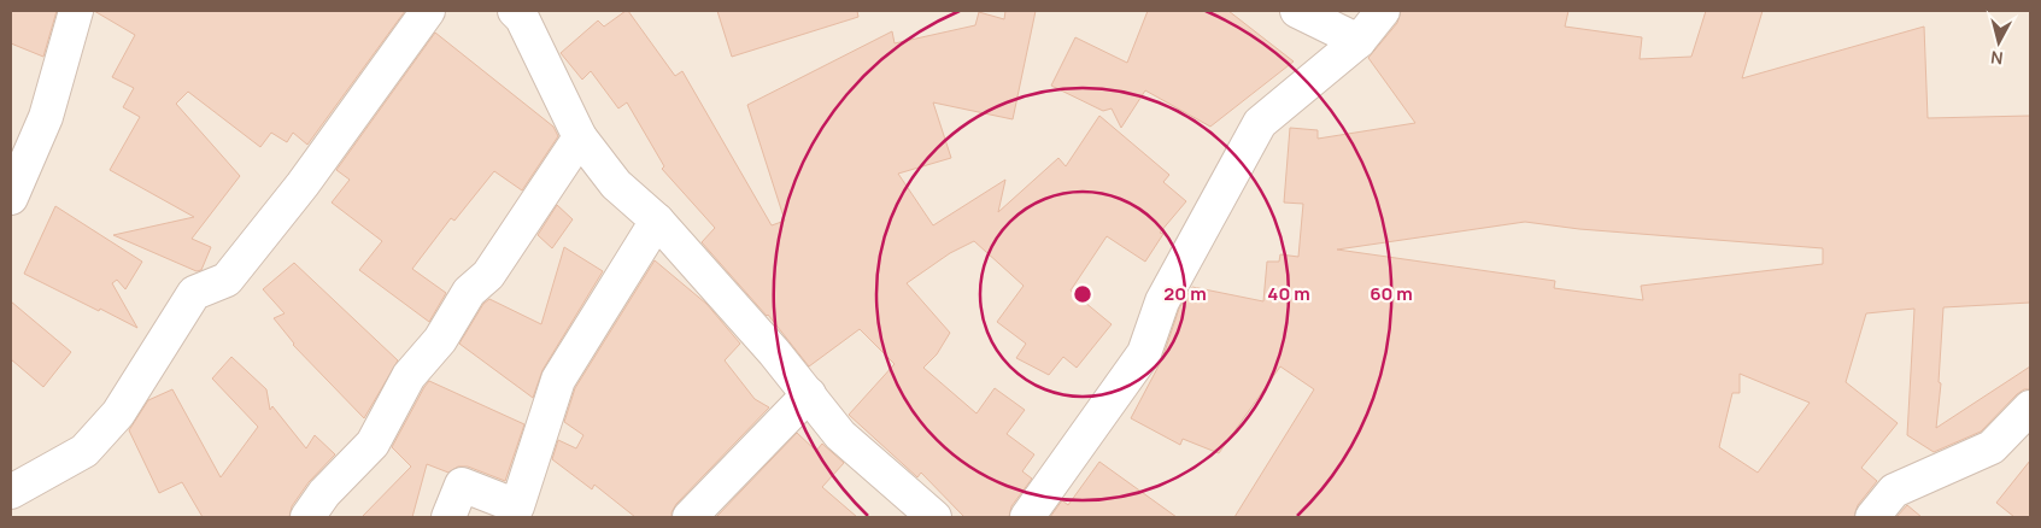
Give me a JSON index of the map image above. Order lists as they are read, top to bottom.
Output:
{
  "north": "bottom",
  "rings": ["20 m", "40 m", "60 m"]
}
